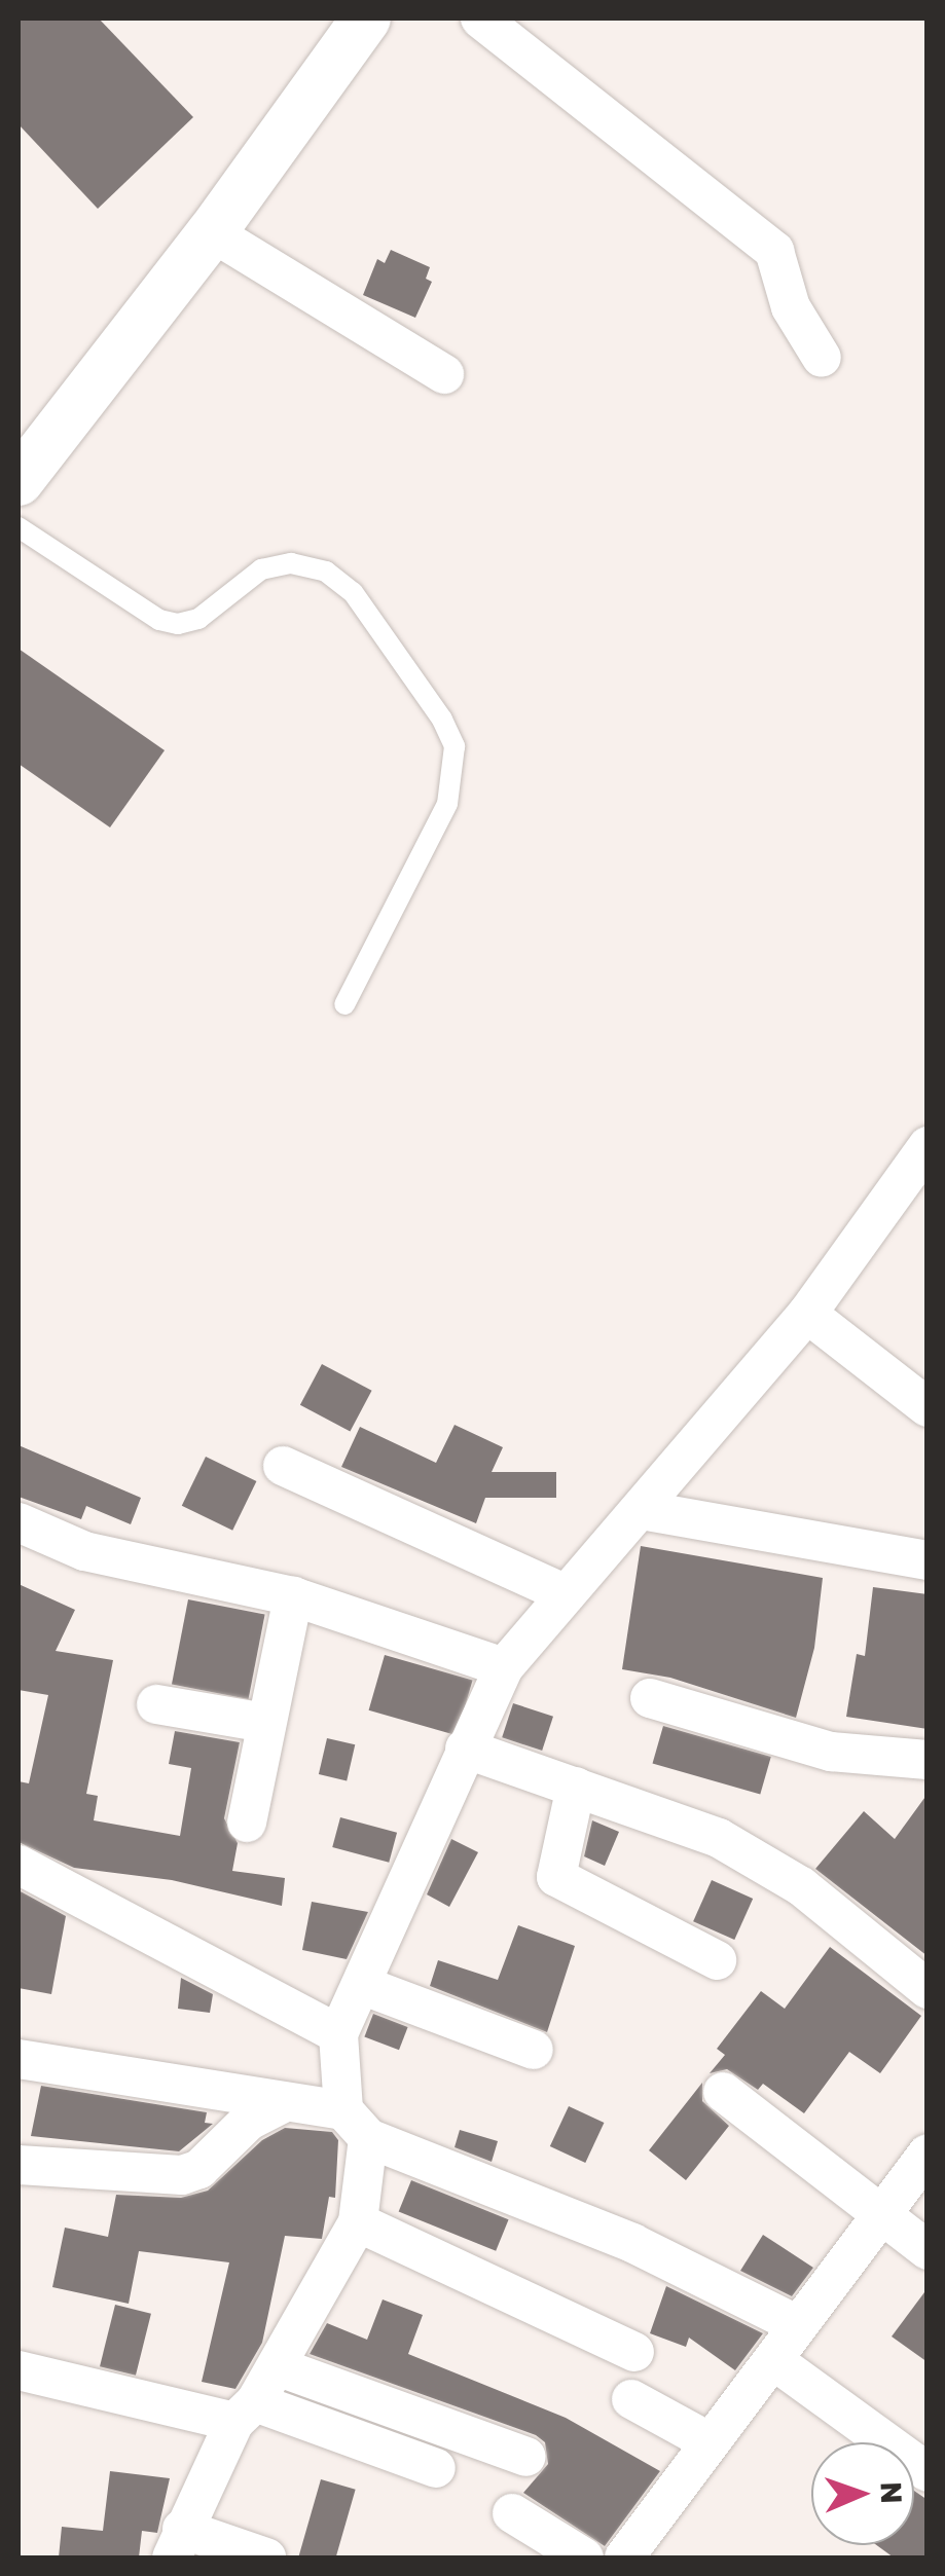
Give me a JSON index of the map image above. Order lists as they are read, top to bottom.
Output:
{
  "north": "right"
}
